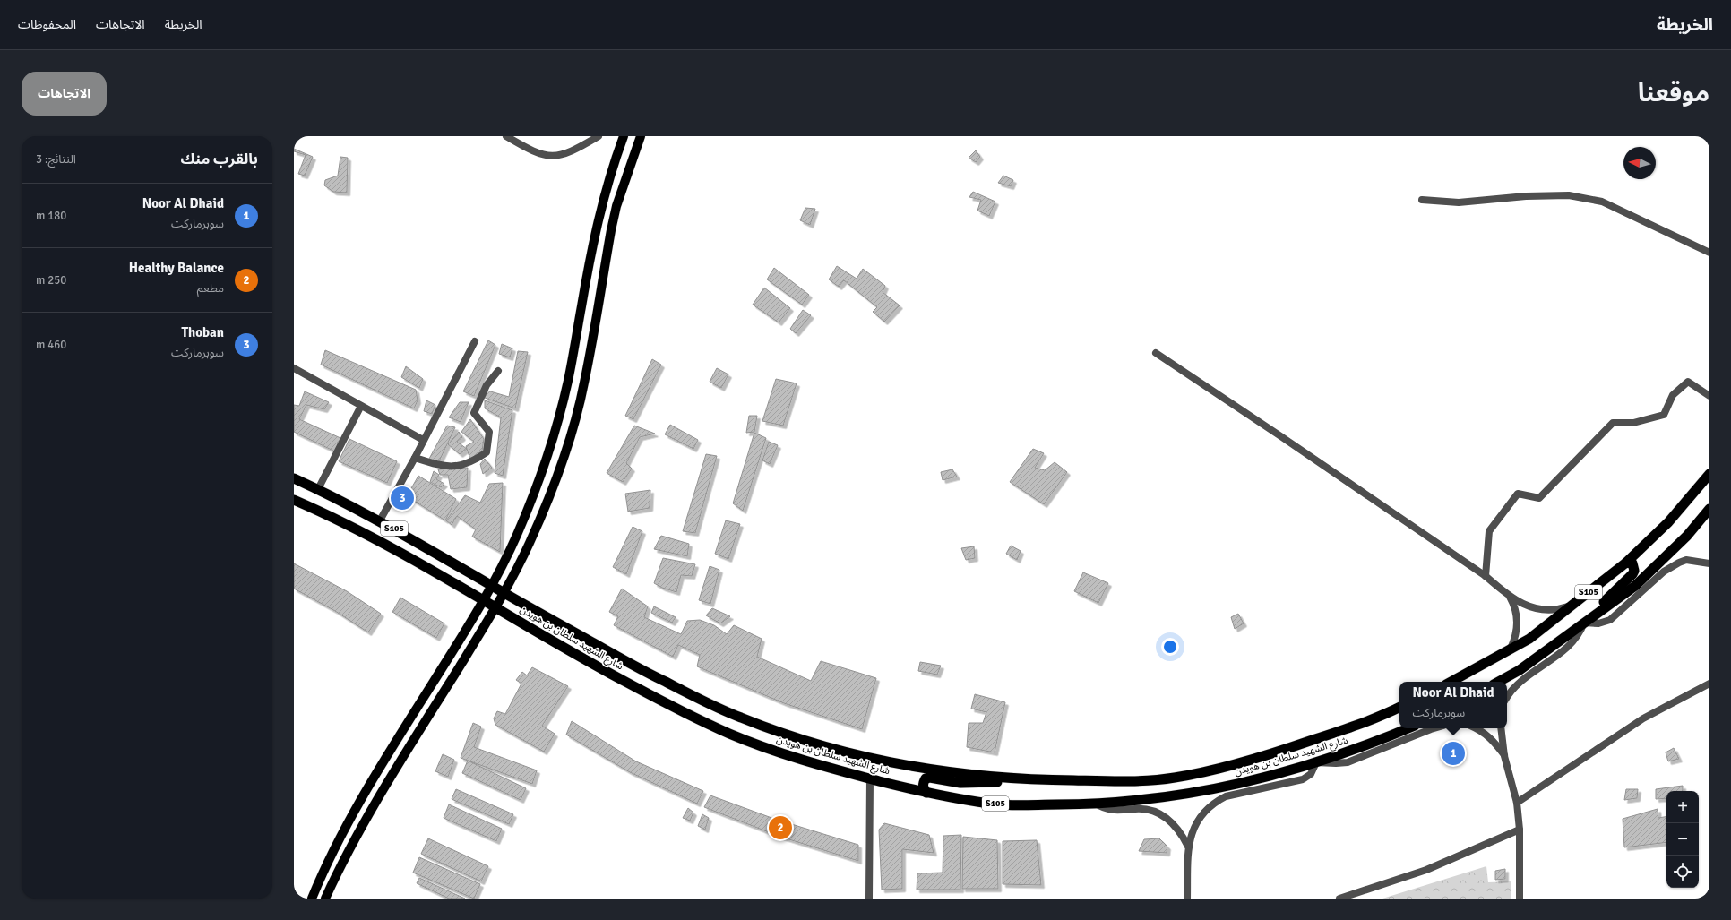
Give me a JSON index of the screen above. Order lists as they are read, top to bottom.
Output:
{
  "streets": {
    "highway": ["S105", "شارع الشهيد سلطان بن هويدن"]
  },
  "north": "left",
  "page": {
    "header": "الخريطة",
    "nav": ["الخريطة", "الاتجاهات", "المحفوظات"],
    "title": "موقعنا",
    "buttons": "الاتجاهات",
    "heading": ["بالقرب منك", "النتائج: 3"],
    "list": [
      {
        "mark": "1",
        "name": "Noor Al Dhaid",
        "note": "سوبرماركت",
        "value": "180 m"
      },
      {
        "mark": "2",
        "name": "Healthy Balance",
        "note": "مطعم",
        "value": "250 m"
      },
      {
        "mark": "3",
        "name": "Thoban",
        "note": "سوبرماركت",
        "value": "460 m"
      }
    ],
    "pins": ["3", "1", "2"],
    "popup": ["Noor Al Dhaid", "سوبرماركت"],
    "map_buttons": ["+", "−"]
  }
}
